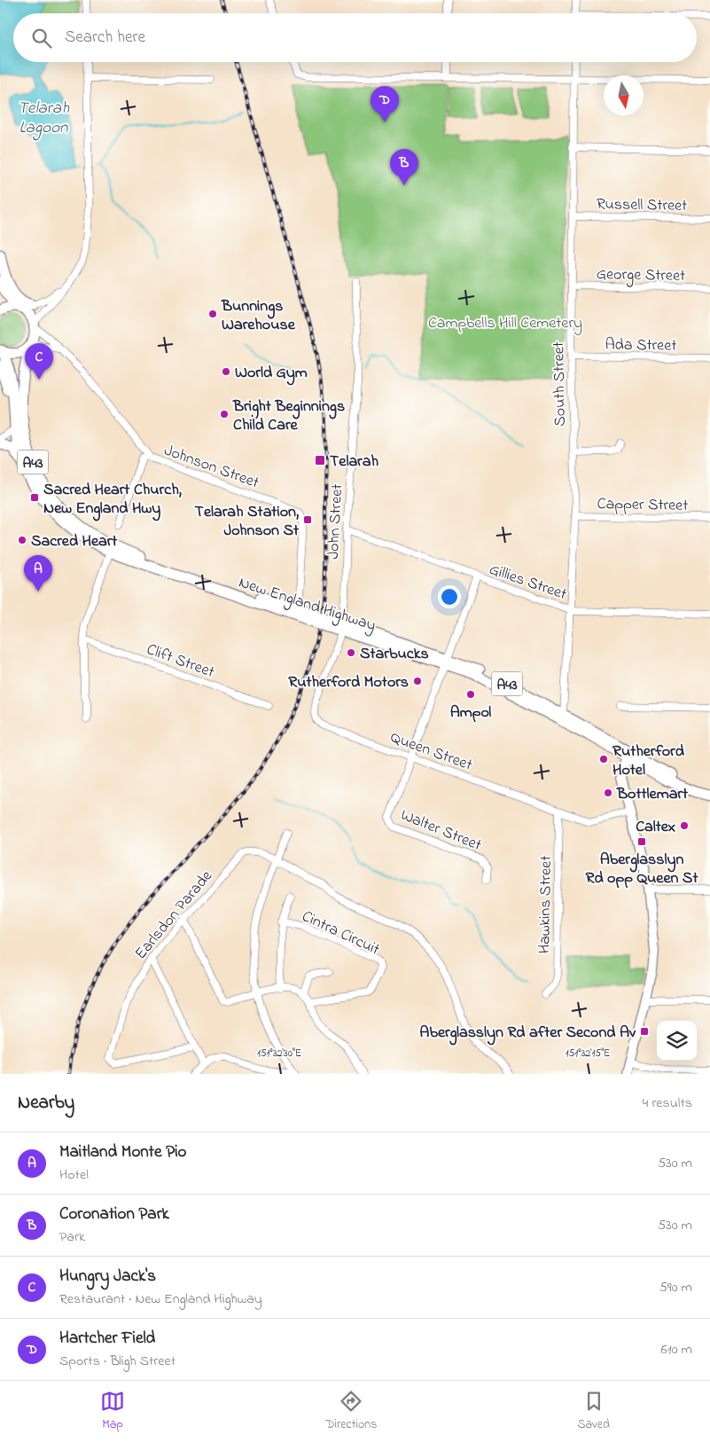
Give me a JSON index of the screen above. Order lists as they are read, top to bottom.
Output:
{
  "streets": {
    "highway": ["A43", "New England Highway"],
    "street": [
      "Russell Street",
      "George Street",
      "Ada Street",
      "South Street",
      "Johnson Street",
      "Capper Street",
      "John Street",
      "Gillies Street",
      "Clift Street",
      "Queen Street",
      "Walter Street",
      "Hawkins Street",
      "Earlsdon Parade",
      "Cintra Circuit"
    ]
  },
  "crossings": [
    ["Russell Street", "South Street"],
    ["George Street", "South Street"],
    ["Ada Street", "South Street"],
    ["South Street", "Capper Street"],
    ["South Street", "Gillies Street"],
    ["South Street", "New England Highway"],
    ["A43", "Johnson Street"],
    ["A43", "New England Highway"],
    ["Johnson Street", "New England Highway"],
    ["John Street", "Gillies Street"],
    ["John Street", "New England Highway"],
    ["John Street", "Queen Street"],
    ["Gillies Street", "Walter Street"],
    ["New England Highway", "Queen Street"],
    ["New England Highway", "Walter Street"],
    ["Queen Street", "Walter Street"],
    ["Queen Street", "Hawkins Street"]
  ],
  "water": ["Telarah Lagoon"],
  "parks": ["Campbells Hill Cemetery"],
  "places": {
    "other": [
      "Bunnings Warehouse",
      "World Gym",
      "Bright Beginnings Child Care",
      "Sacred Heart",
      "Starbucks",
      "Rutherford Motors",
      "Ampol",
      "Rutherford Hotel",
      "Bottlemart",
      "Caltex"
    ],
    "transit": [
      "Telarah",
      "Sacred Heart Church, New England Hwy",
      "Telarah Station, Johnson St",
      "Aberglasslyn Rd opp Queen St",
      "Aberglasslyn Rd after Second Av"
    ]
  },
  "north": "bottom",
  "page": {
    "search": "Search here",
    "pins": [
      "D",
      "B",
      "C",
      "A"
    ],
    "heading": ["Nearby", "4 results"],
    "list": [
      {
        "mark": "A",
        "name": "Maitland Monte Pio",
        "note": "Hotel",
        "value": "530 m"
      },
      {
        "mark": "B",
        "name": "Coronation Park",
        "note": "Park",
        "value": "530 m"
      },
      {
        "mark": "C",
        "name": "Hungry Jack's",
        "note": "Restaurant · New England Highway",
        "value": "590 m"
      },
      {
        "mark": "D",
        "name": "Hartcher Field",
        "note": "Sports · Bligh Street",
        "value": "610 m"
      }
    ],
    "nav": ["Map", "Directions", "Saved"]
  },
  "coordinates": ["151°32'30\"E", "151°32'15\"E"]
}
